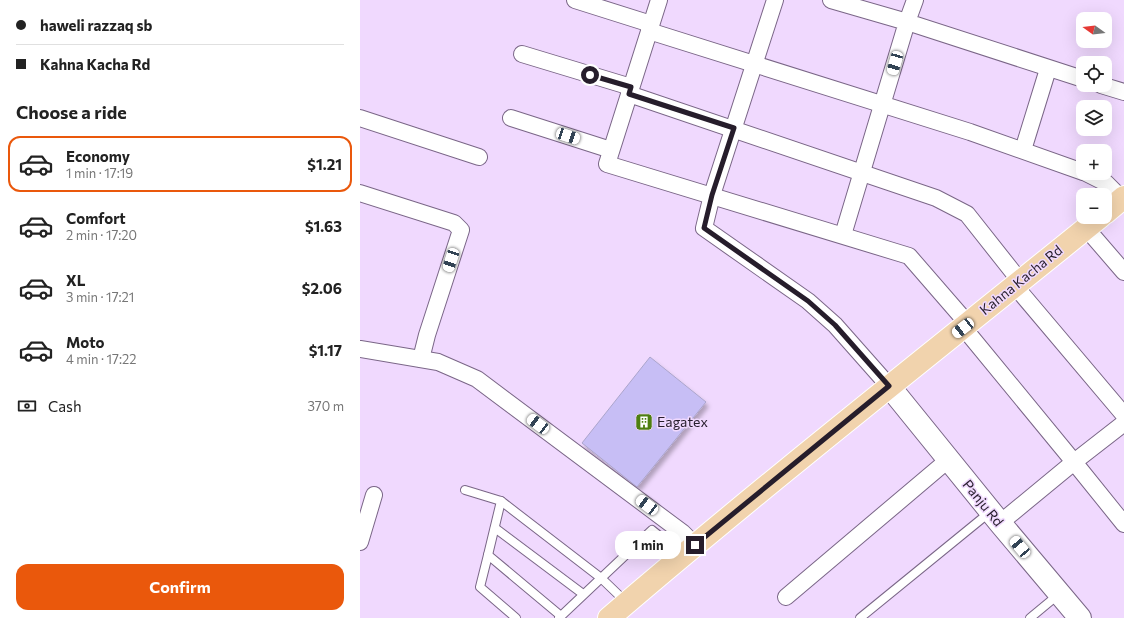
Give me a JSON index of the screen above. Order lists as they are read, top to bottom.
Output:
{
  "streets": {
    "main road": ["Kahna Kacha Rd"],
    "street": ["Panju Rd"]
  },
  "crossings": [
    ["Kahna Kacha Rd", "Panju Rd"]
  ],
  "places": {
    "building": ["Eagatex"]
  },
  "north": "left",
  "page": {
    "banner": ["haweli razzaq sb", "Kahna Kacha Rd"],
    "map_buttons": ["+", "−"],
    "heading": "Choose a ride",
    "list": [
      {
        "name": "Economy",
        "note": "1 min · 17:19",
        "value": "$1.21"
      },
      {
        "name": "Comfort",
        "note": "2 min · 17:20",
        "value": "$1.63"
      },
      {
        "name": "XL",
        "note": "3 min · 17:21",
        "value": "$2.06"
      },
      {
        "name": "Moto",
        "note": "4 min · 17:22",
        "value": "$1.17"
      }
    ],
    "pay": ["Cash", "370 m"],
    "bubble": "1 min",
    "buttons": "Confirm"
  }
}
